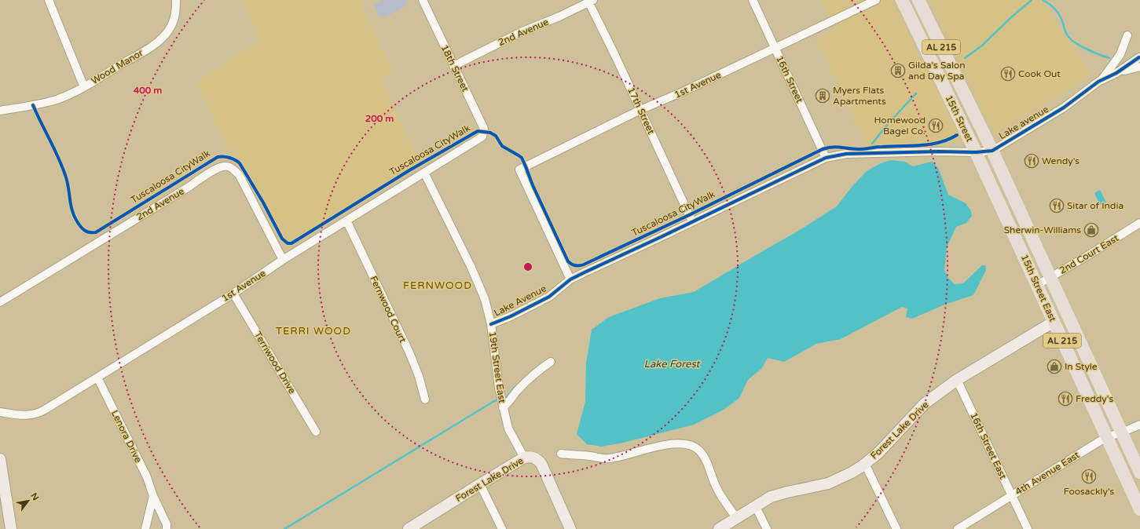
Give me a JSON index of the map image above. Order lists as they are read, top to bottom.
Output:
{
  "streets": {
    "main road": ["AL 215", "15th Street", "15th Street East"],
    "street": [
      "2nd Avenue",
      "Wood Manor",
      "18th Street",
      "16th Street",
      "1st Avenue",
      "17th Street",
      "Lake avenue",
      "2nd Court East",
      "Lake Avenue",
      "Fernwood Court",
      "Terriwood Drive",
      "19th Street East",
      "Forest Lake Drive",
      "Lenora Drive",
      "16th Street East",
      "4th Avenue East"
    ],
    "cycle path": ["Tuscaloosa CityWalk"]
  },
  "crossings": [
    ["2nd Avenue", "18th Street"],
    ["2nd Avenue", "1st Avenue"],
    ["2nd Avenue", "17th Street"],
    ["18th Street", "1st Avenue"],
    ["16th Street", "1st Avenue"],
    ["16th Street", "Lake Avenue"],
    ["1st Avenue", "17th Street"],
    ["1st Avenue", "Lake Avenue"],
    ["1st Avenue", "Fernwood Court"],
    ["1st Avenue", "Terriwood Drive"],
    ["1st Avenue", "19th Street East"],
    ["1st Avenue", "Lenora Drive"],
    ["17th Street", "Lake Avenue"],
    ["15th Street", "Lake avenue"],
    ["15th Street", "15th Street East"],
    ["15th Street", "Lake Avenue"],
    ["Lake avenue", "15th Street East"],
    ["Lake avenue", "Lake Avenue"],
    ["2nd Court East", "15th Street East"],
    ["15th Street East", "Lake Avenue"],
    ["15th Street East", "Forest Lake Drive"],
    ["15th Street East", "4th Avenue East"],
    ["Lake Avenue", "19th Street East"],
    ["19th Street East", "Forest Lake Drive"],
    ["Forest Lake Drive", "16th Street East"],
    ["16th Street East", "4th Avenue East"]
  ],
  "districts": ["FERNWOOD", "TERRI WOOD"],
  "water": ["Lake Forest"],
  "places": {
    "building": ["Gilda's Salon and Day Spa", "Myers Flats Apartments"],
    "restaurant": [
      "Cook Out",
      "Homewood Bagel Co.",
      "Wendy's",
      "Sitar of India",
      "Freddy's",
      "Foosackly's"
    ],
    "shop": ["Sherwin-Williams", "In Style"]
  },
  "north": "top right",
  "rings": ["400 m", "200 m"]
}
